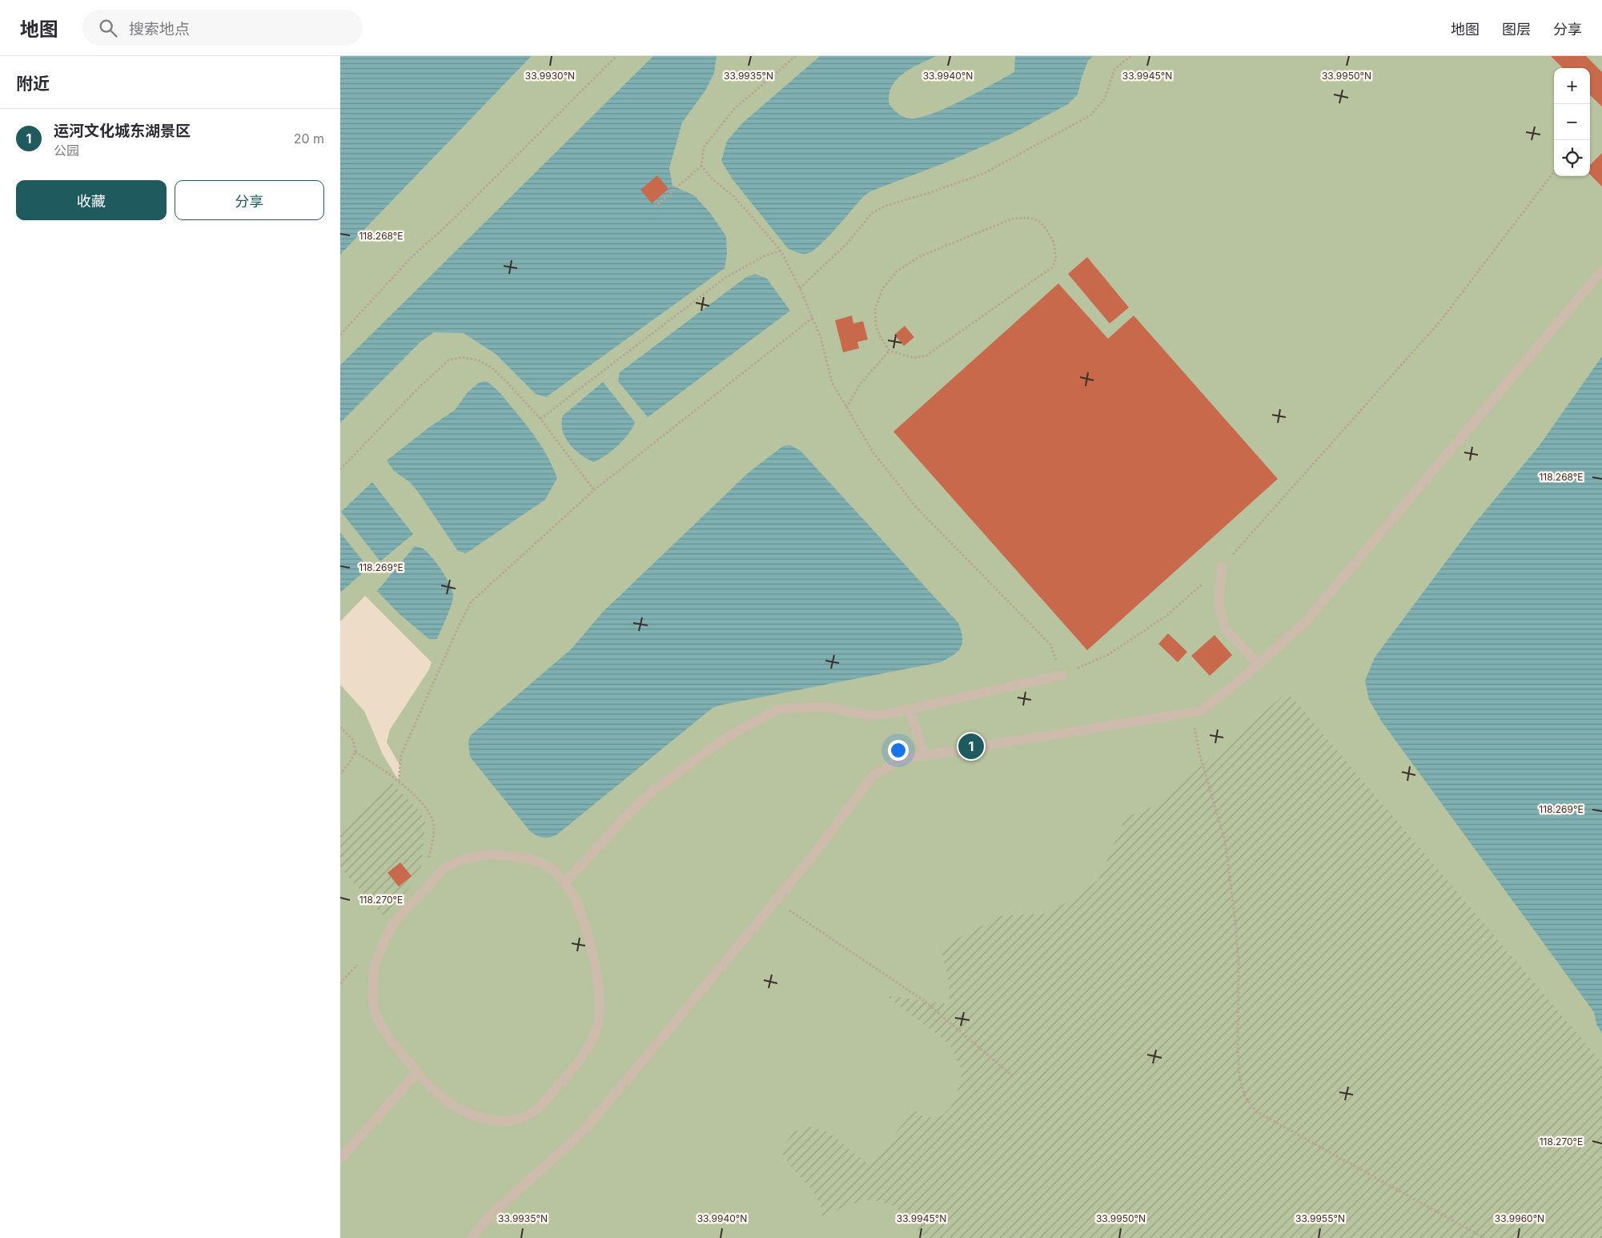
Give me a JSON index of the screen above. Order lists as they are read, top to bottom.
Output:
{
  "page": {
    "header": "地图",
    "search": "搜索地点",
    "nav": ["地图", "图层", "分享"],
    "heading": "附近",
    "map_buttons": ["+", "−"],
    "list": [
      {
        "mark": "1",
        "name": "运河文化城东湖景区",
        "note": "公园",
        "value": "20 m"
      }
    ],
    "buttons": ["收藏", "分享"],
    "pins": "1"
  },
  "coordinates": [
    "33.9930°N",
    "33.9935°N",
    "33.9940°N",
    "33.9945°N",
    "33.9950°N",
    "118.268°E",
    "118.269°E",
    "118.270°E",
    "33.9955°N",
    "33.9960°N"
  ]
}
